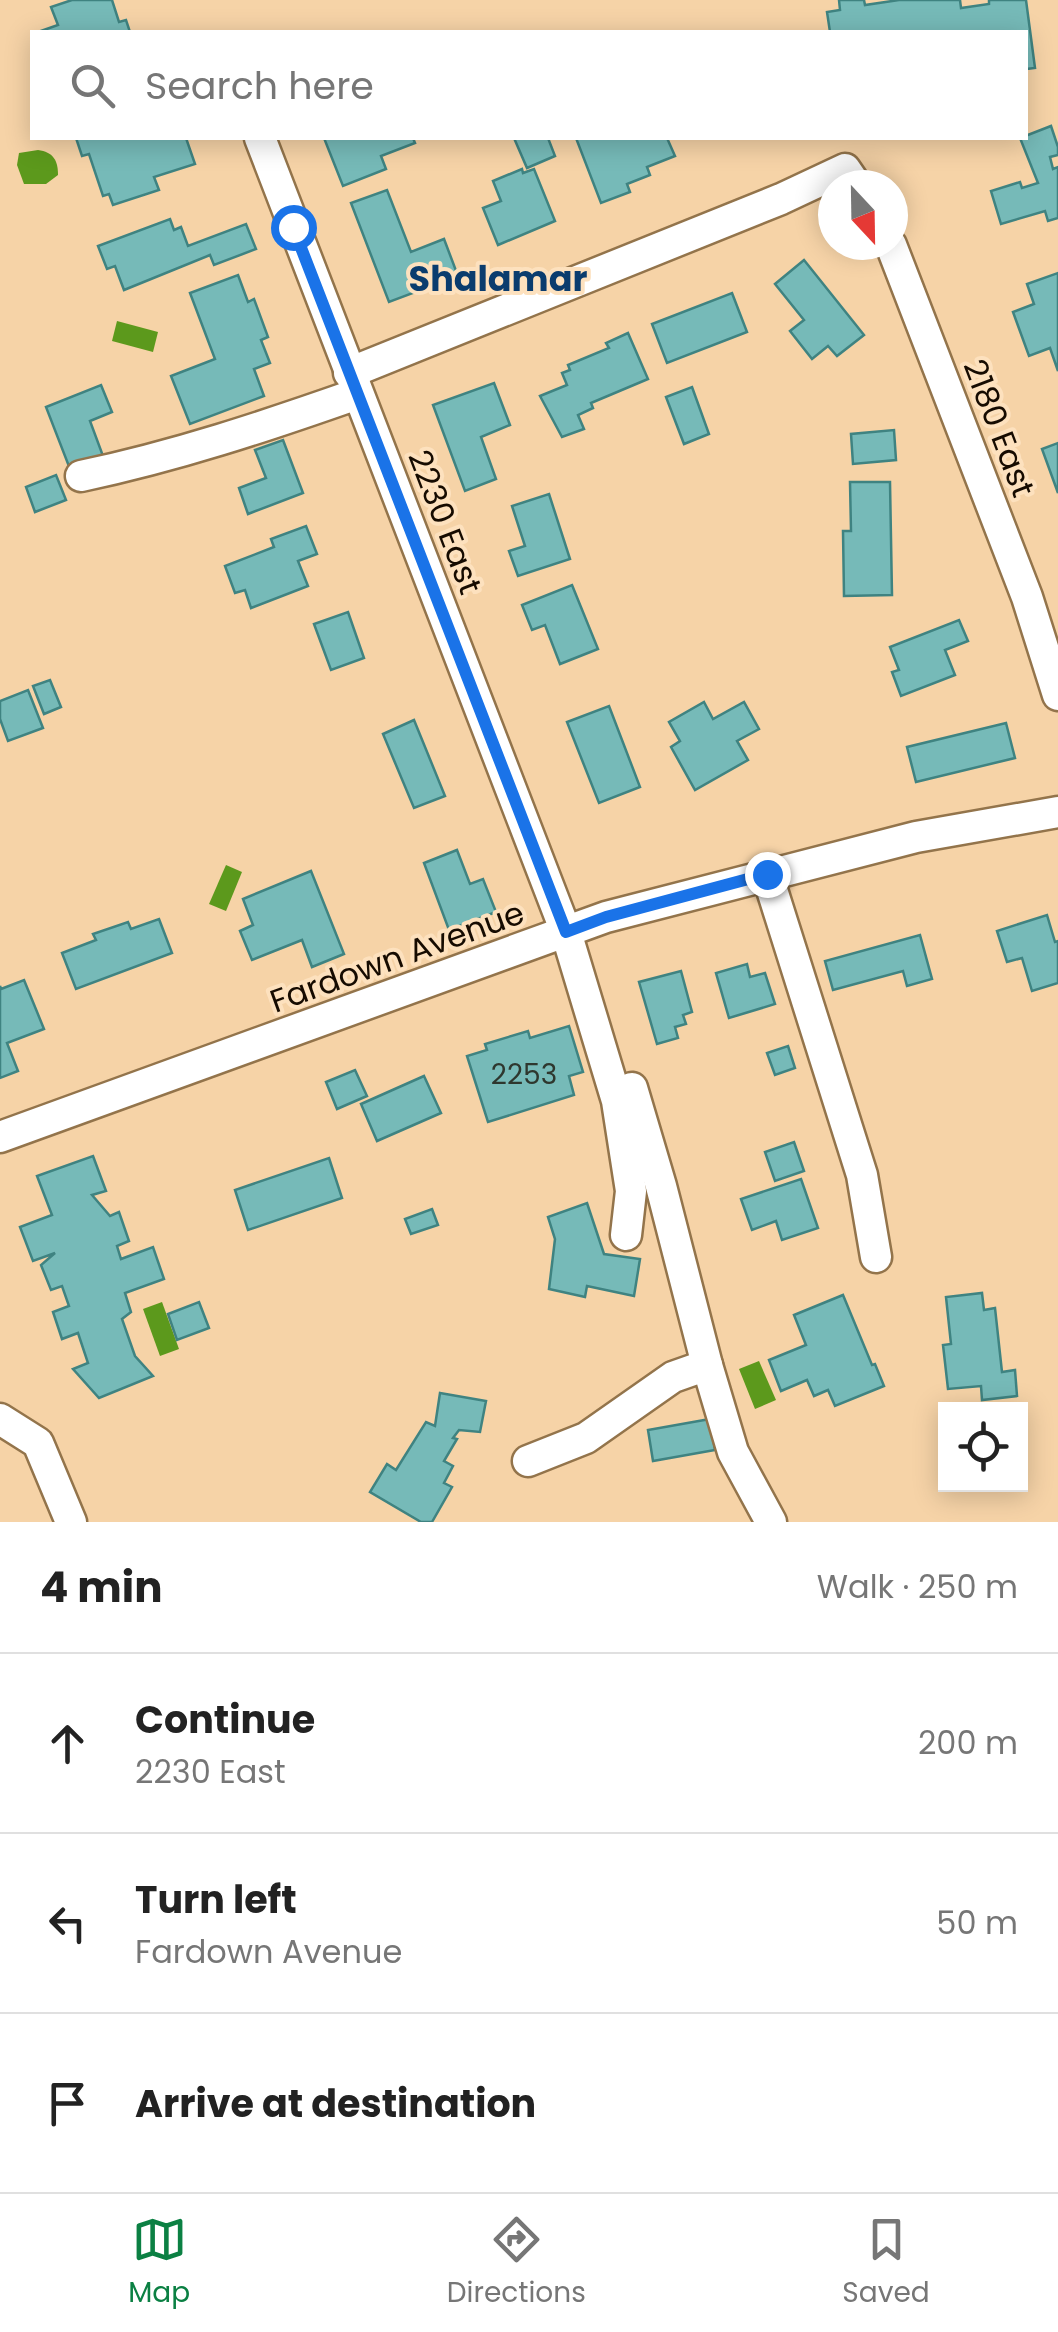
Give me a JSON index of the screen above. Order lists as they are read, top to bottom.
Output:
{
  "streets": {
    "street": ["2180 East", "2230 East", "Fardown Avenue"]
  },
  "crossings": [
    ["2230 East", "Fardown Avenue"]
  ],
  "districts": ["Shalamar"],
  "house_numbers": ["2253"],
  "north": "bottom",
  "page": {
    "search": "Search here",
    "heading": ["4 min", "Walk · 250 m"],
    "list": [
      ["Continue", "2230 East", "200 m"],
      ["Turn left", "Fardown Avenue", "50 m"],
      "Arrive at destination"
    ],
    "nav": ["Map", "Directions", "Saved"]
  }
}
